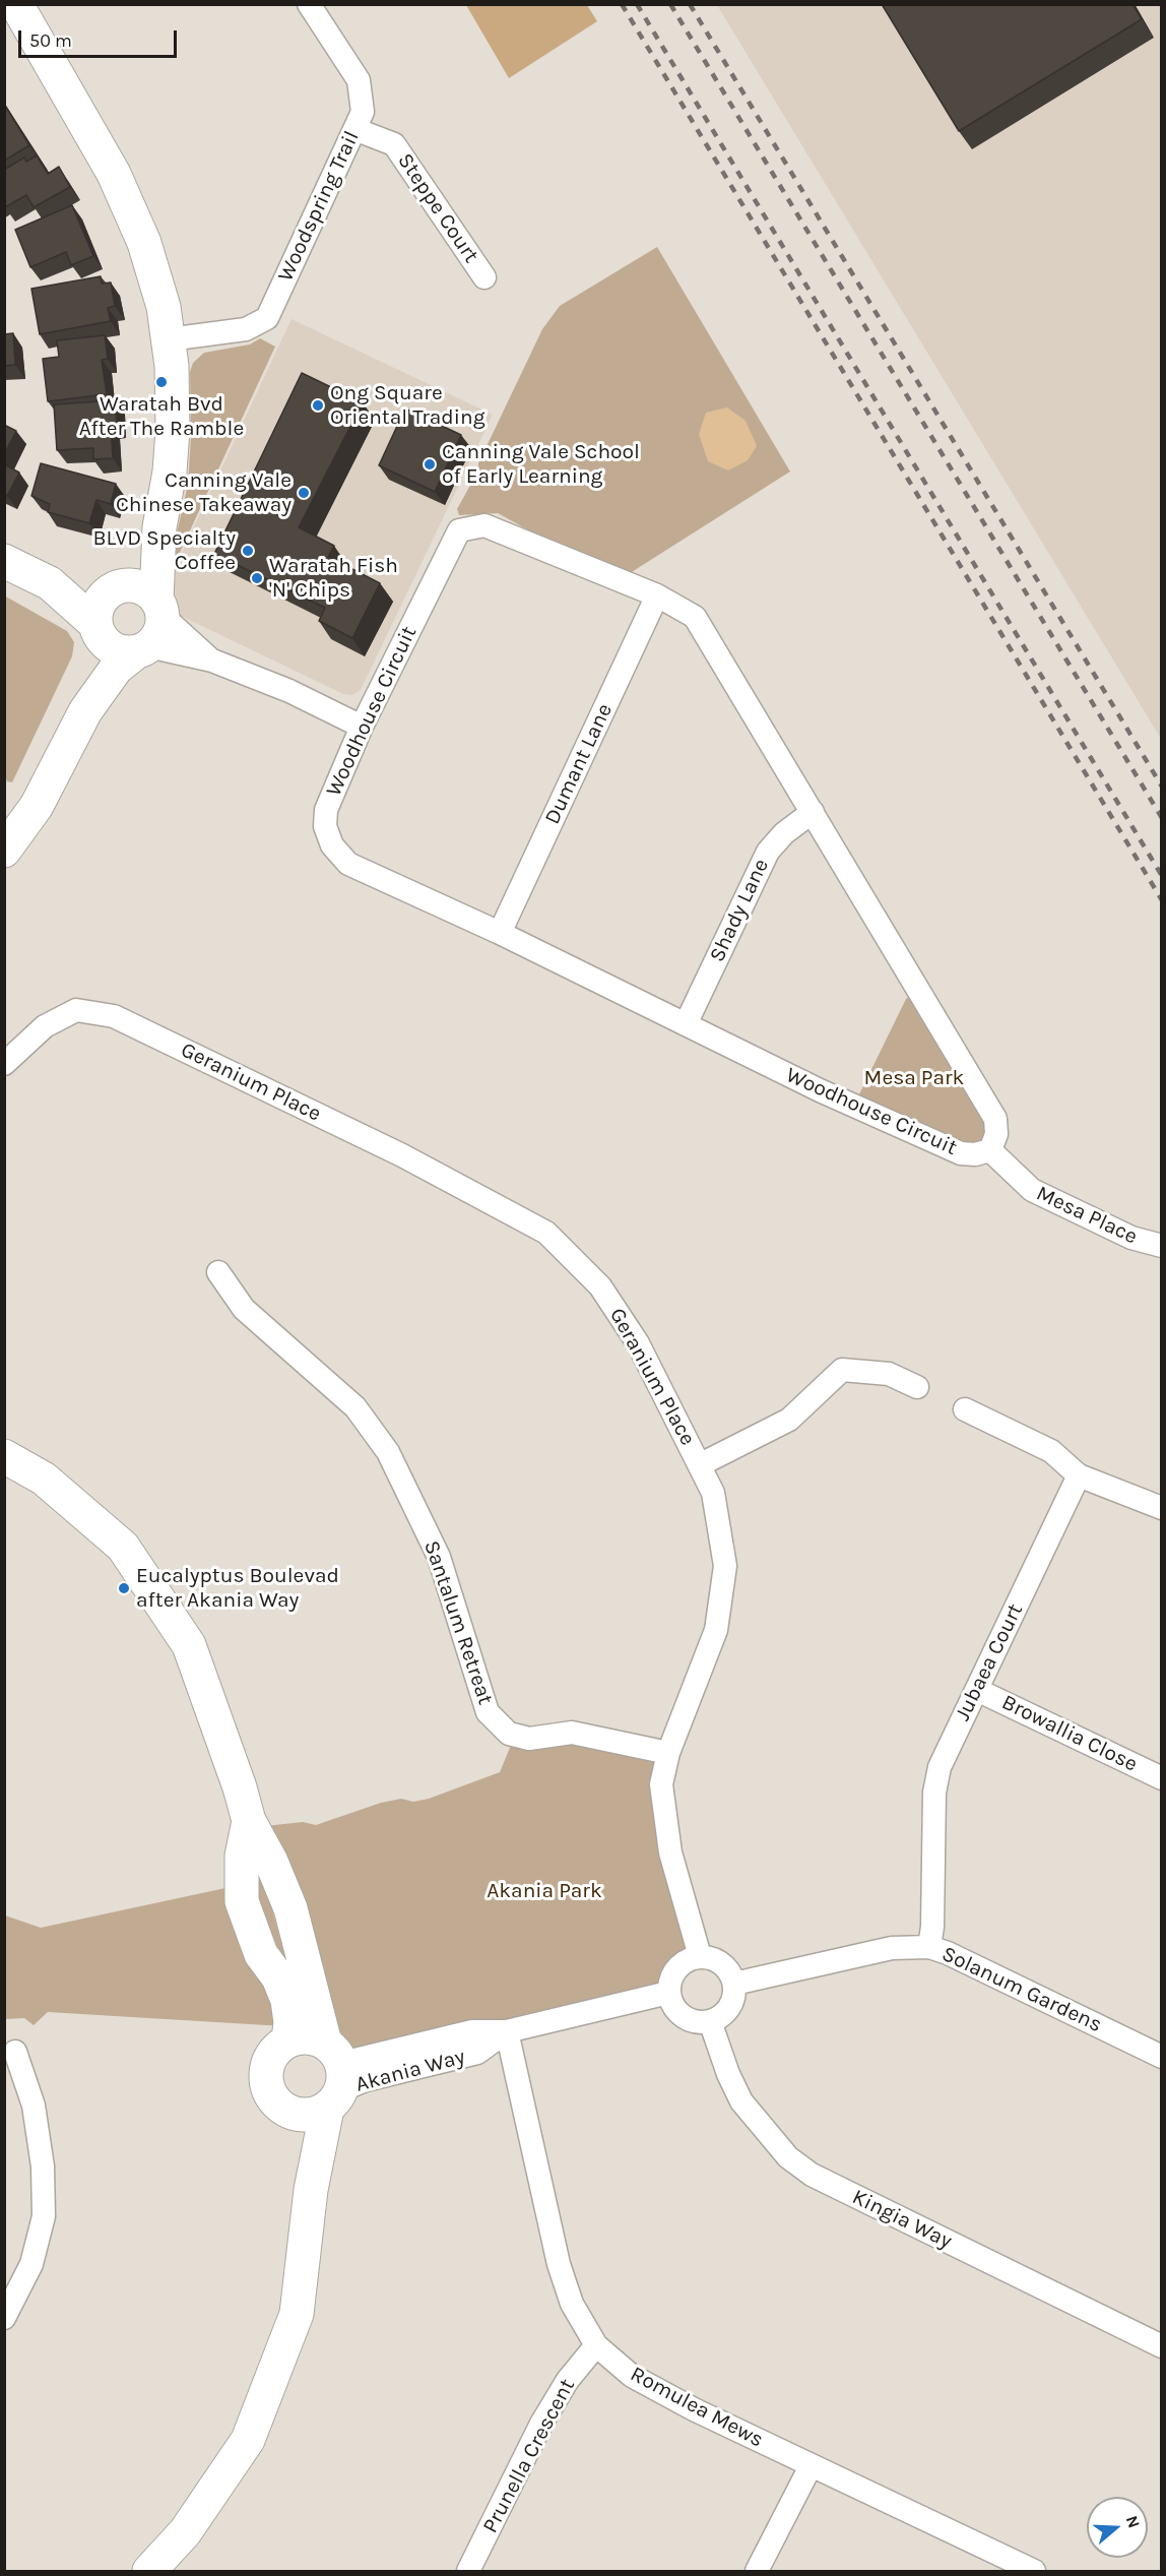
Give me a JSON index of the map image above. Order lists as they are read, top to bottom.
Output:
{
  "streets": {
    "street": [
      "Woodspring Trail",
      "Steppe Court",
      "Woodhouse Circuit",
      "Dumant Lane",
      "Shady Lane",
      "Geranium Place",
      "Mesa Place",
      "Santalum Retreat",
      "Jubaea Court",
      "Browallia Close",
      "Solanum Gardens",
      "Akania Way",
      "Kingia Way",
      "Romulea Mews",
      "Prunella Crescent"
    ]
  },
  "crossings": [
    ["Woodspring Trail", "Steppe Court"],
    ["Woodhouse Circuit", "Dumant Lane"],
    ["Woodhouse Circuit", "Shady Lane"],
    ["Woodhouse Circuit", "Mesa Place"],
    ["Geranium Place", "Santalum Retreat"],
    ["Geranium Place", "Solanum Gardens"],
    ["Geranium Place", "Akania Way"],
    ["Geranium Place", "Kingia Way"],
    ["Jubaea Court", "Browallia Close"],
    ["Jubaea Court", "Solanum Gardens"],
    ["Solanum Gardens", "Akania Way"],
    ["Solanum Gardens", "Kingia Way"],
    ["Akania Way", "Kingia Way"],
    ["Akania Way", "Romulea Mews"],
    ["Romulea Mews", "Prunella Crescent"]
  ],
  "parks": ["Mesa Park", "Akania Park"],
  "places": [
    "Waratah Bvd After The Ramble",
    "Ong Square Oriental Trading",
    "Canning Vale School of Early Learning",
    "Canning Vale Chinese Takeaway",
    "BLVD Specialty Coffee",
    "Waratah Fish 'N' Chips",
    "Eucalyptus Boulevad after Akania Way"
  ],
  "scale_bar": "50 m",
  "north": "right"
}
